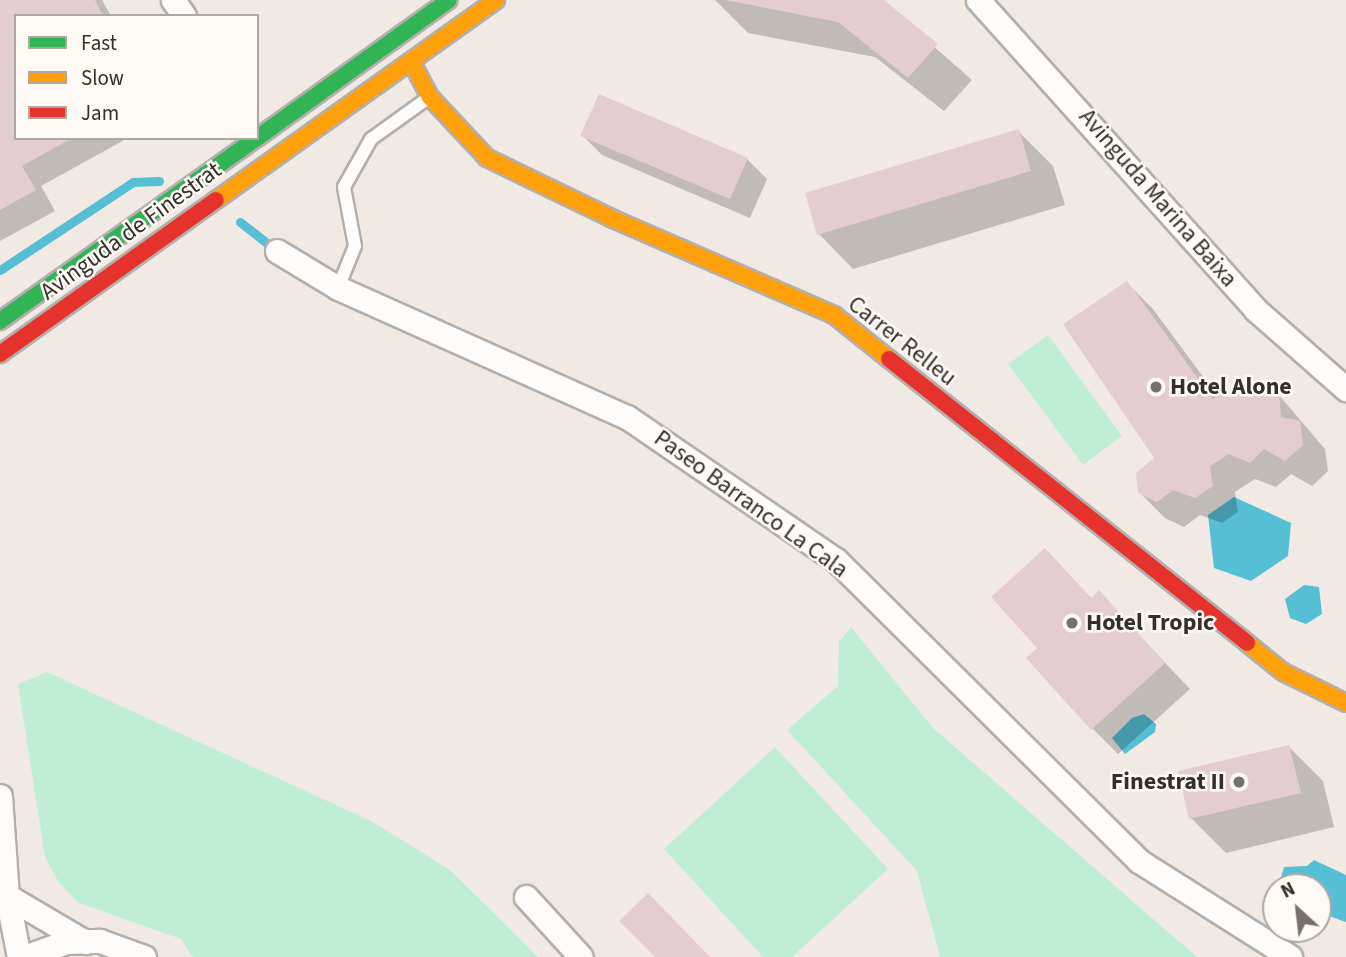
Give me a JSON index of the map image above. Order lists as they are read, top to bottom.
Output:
{
  "streets": {
    "main road": ["Avinguda de Finestrat", "Carrer Relleu"],
    "street": ["Avinguda Marina Baixa", "Paseo Barranco La Cala"]
  },
  "crossings": [
    ["Avinguda de Finestrat", "Carrer Relleu"]
  ],
  "places": ["Hotel Alone", "Hotel Tropic", "Finestrat II"],
  "legend": ["Fast", "Slow", "Jam"],
  "north": "top left"
}
